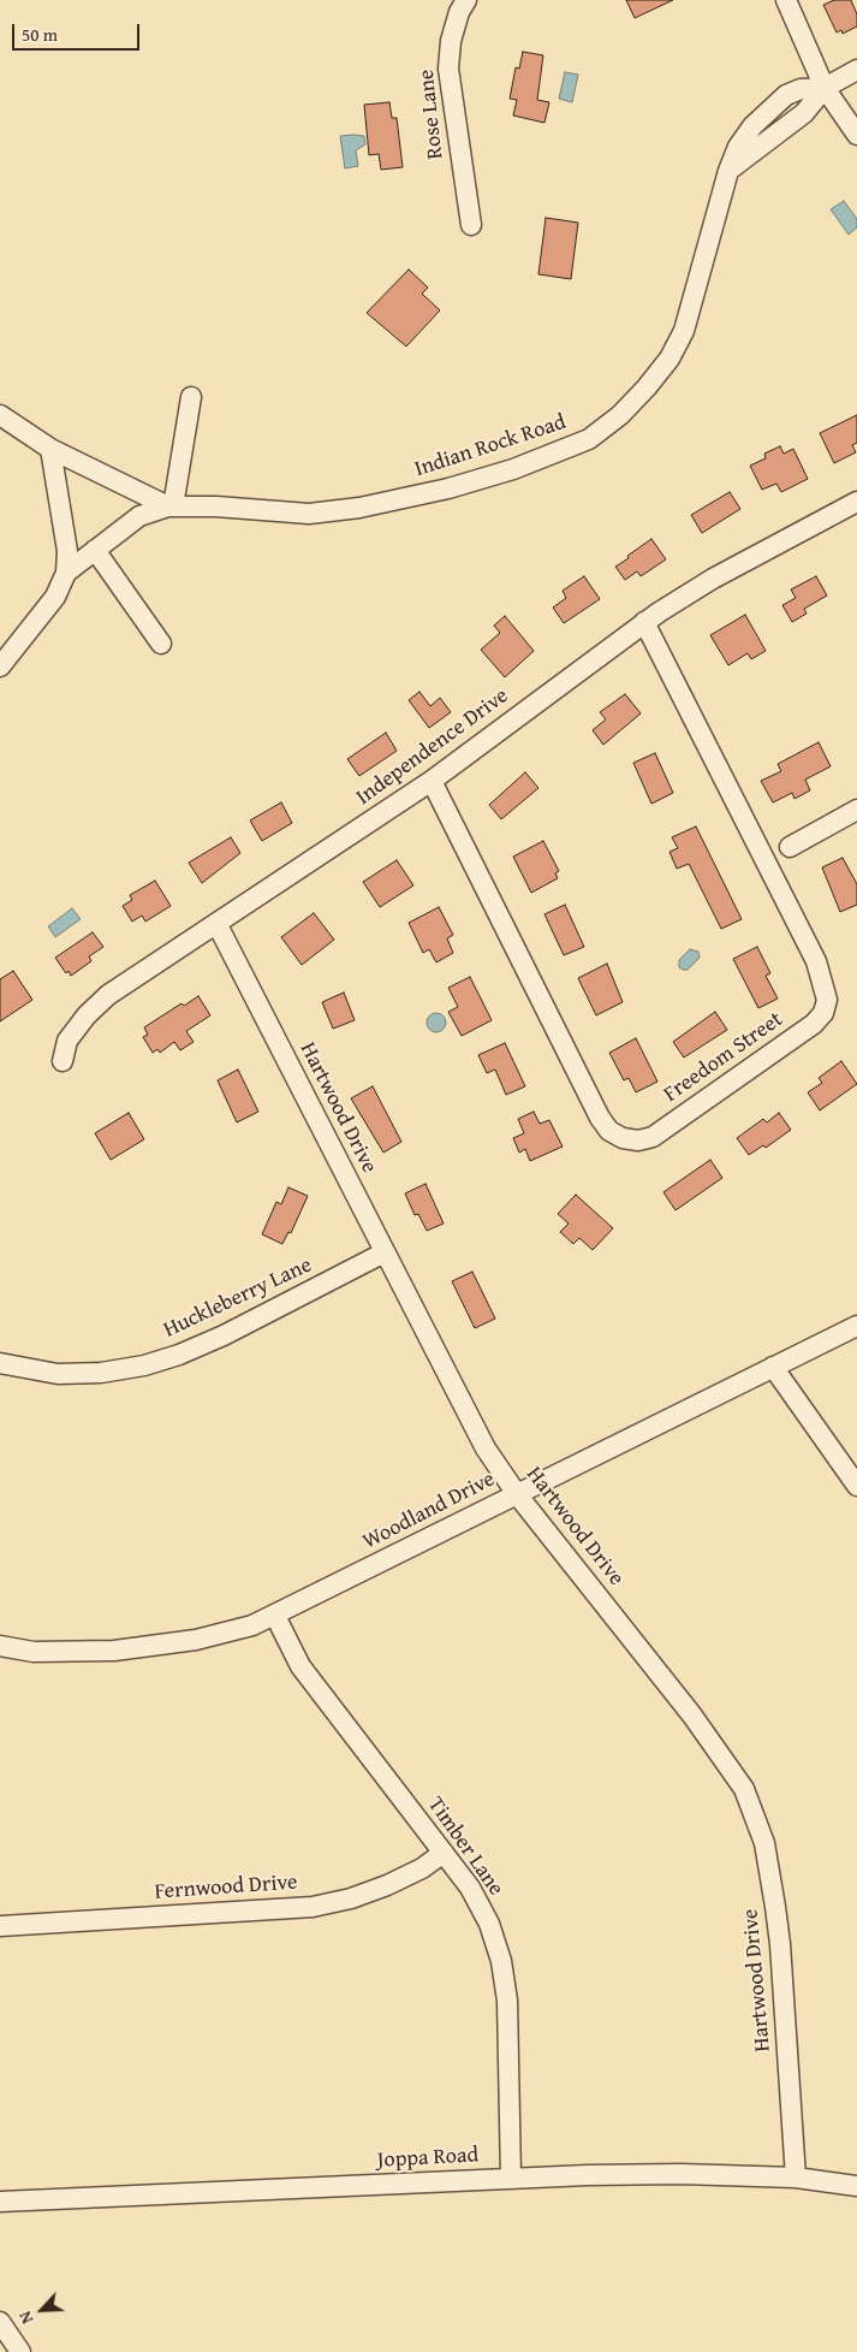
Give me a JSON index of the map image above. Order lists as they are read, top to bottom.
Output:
{
  "streets": {
    "street": [
      "Rose Lane",
      "Indian Rock Road",
      "Independence Drive",
      "Freedom Street",
      "Hartwood Drive",
      "Huckleberry Lane",
      "Woodland Drive",
      "Timber Lane",
      "Fernwood Drive",
      "Joppa Road"
    ]
  },
  "crossings": [
    ["Independence Drive", "Freedom Street"],
    ["Independence Drive", "Hartwood Drive"],
    ["Hartwood Drive", "Huckleberry Lane"],
    ["Hartwood Drive", "Woodland Drive"],
    ["Hartwood Drive", "Joppa Road"],
    ["Woodland Drive", "Timber Lane"],
    ["Timber Lane", "Fernwood Drive"],
    ["Timber Lane", "Joppa Road"]
  ],
  "scale_bar": "50 m",
  "north": "bottom left"
}
